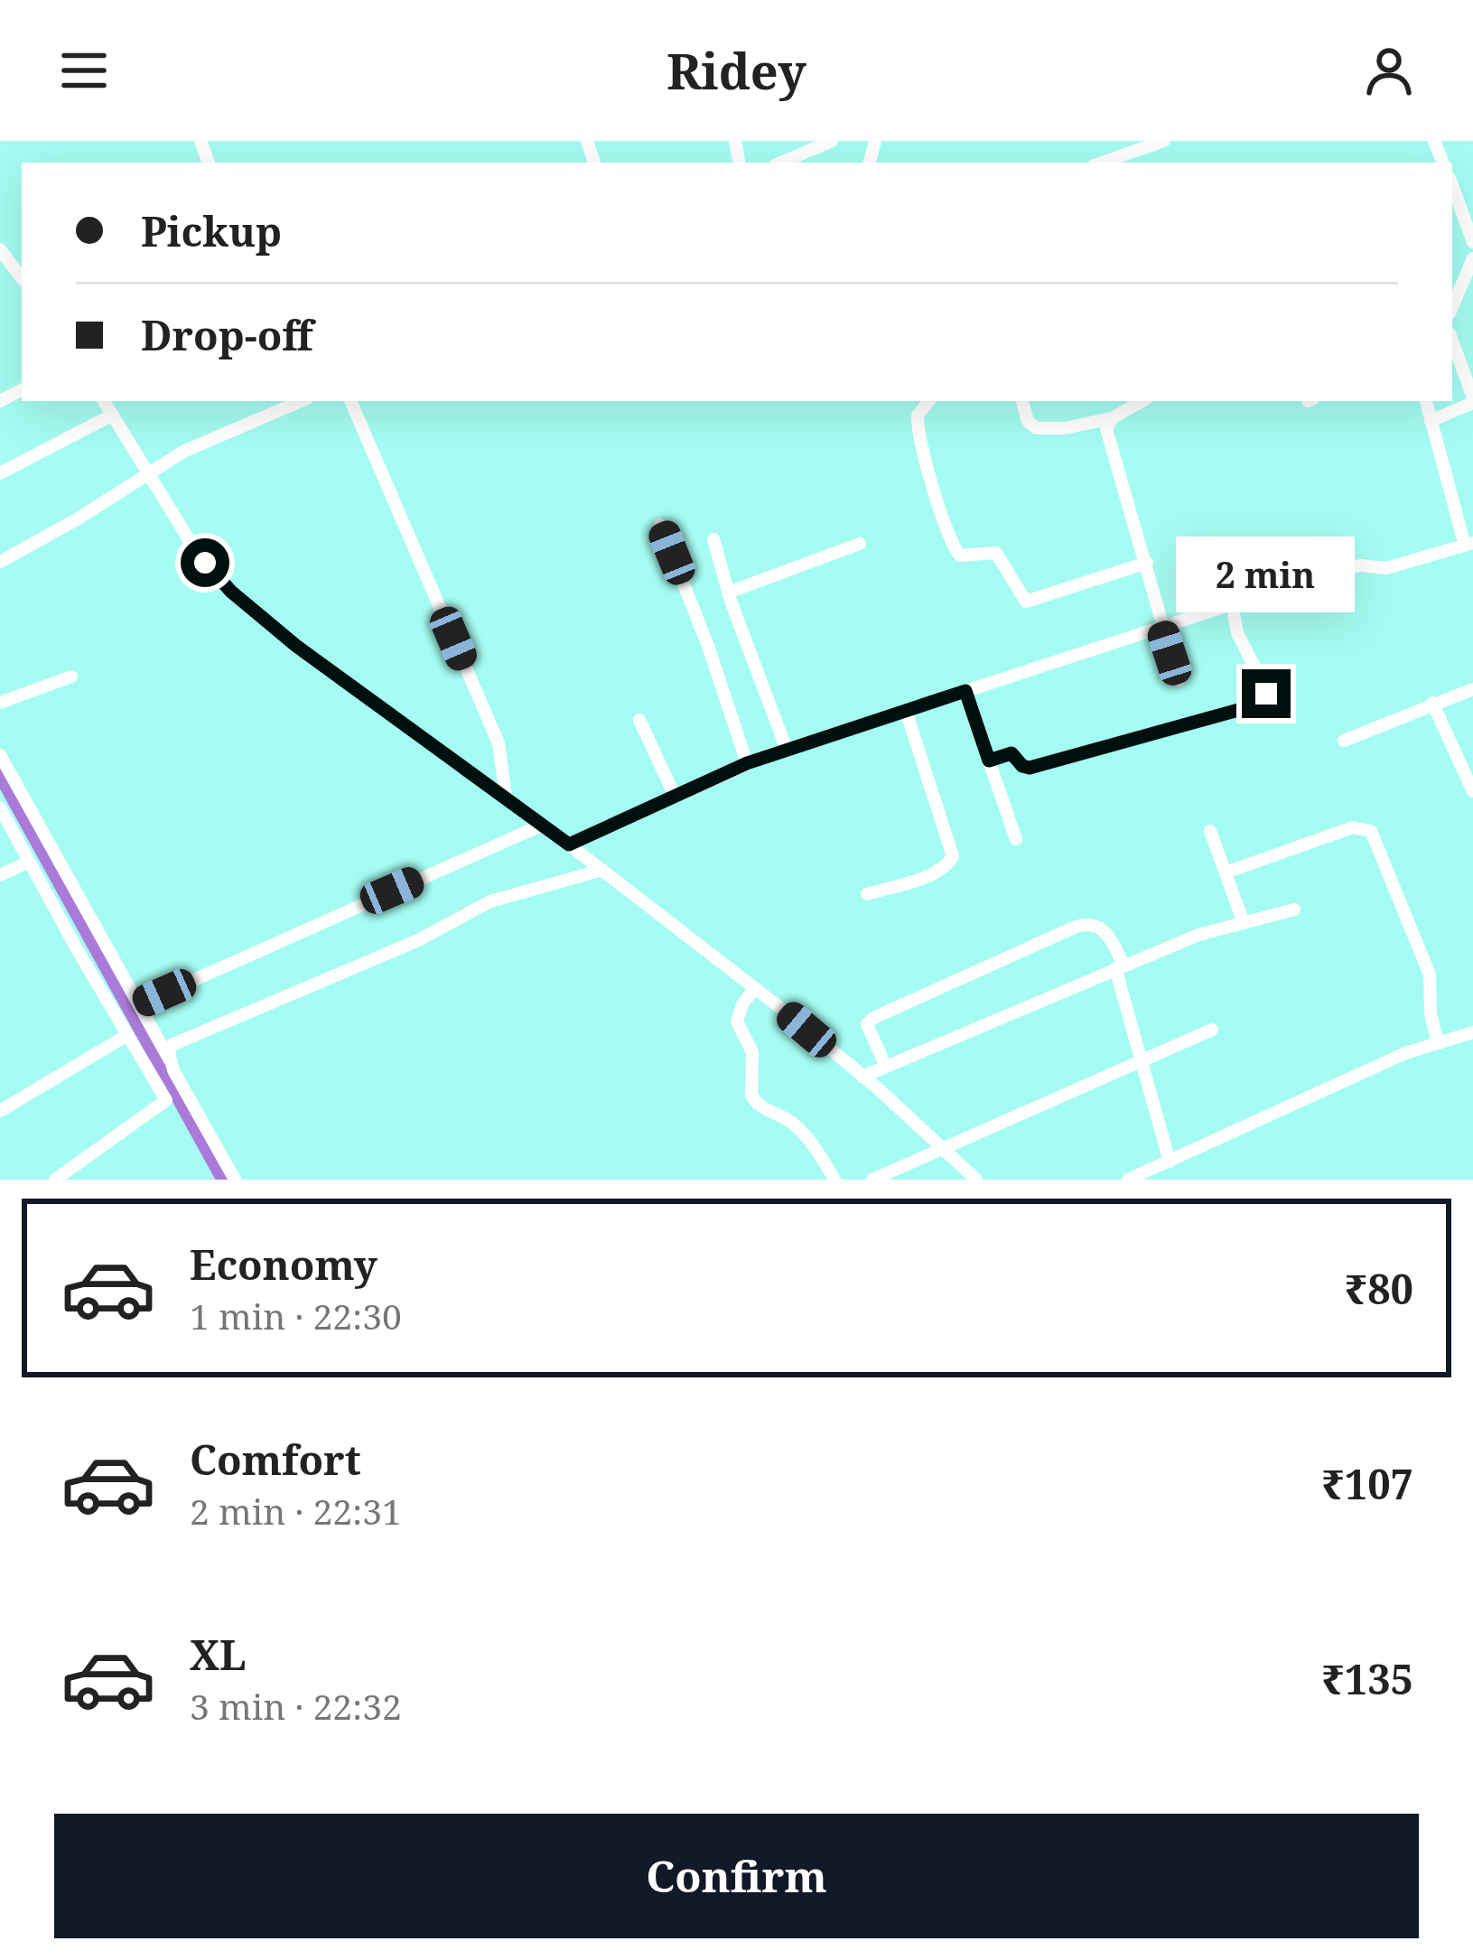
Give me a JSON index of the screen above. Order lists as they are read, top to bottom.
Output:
{
  "page": {
    "header": "Ridey",
    "banner": ["Pickup", "Drop-off"],
    "bubble": "2 min",
    "list": [
      {
        "name": "Economy",
        "note": "1 min · 22:30",
        "value": "₹80"
      },
      {
        "name": "Comfort",
        "note": "2 min · 22:31",
        "value": "₹107"
      },
      {
        "name": "XL",
        "note": "3 min · 22:32",
        "value": "₹135"
      }
    ],
    "buttons": "Confirm"
  }
}
